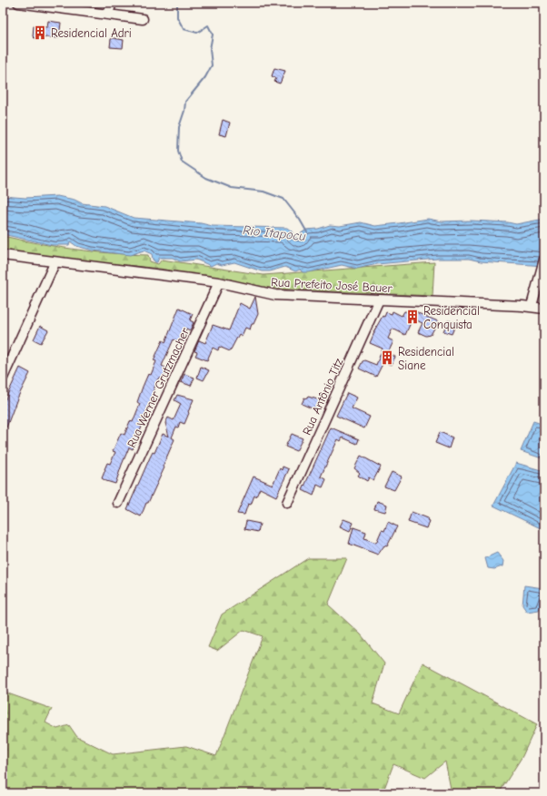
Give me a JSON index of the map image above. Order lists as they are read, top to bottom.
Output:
{
  "streets": {
    "street": ["Rua Prefeito José Bauer", "Rua Werner Grutzmacher", "Rua Antônio Titz"]
  },
  "crossings": [
    ["Rua Prefeito José Bauer", "Rua Werner Grutzmacher"],
    ["Rua Prefeito José Bauer", "Rua Antônio Titz"]
  ],
  "water": ["Rio Itapocu"],
  "places": {
    "building": ["Residencial Adri", "Residencial Conquista", "Residencial Siane"]
  }
}
